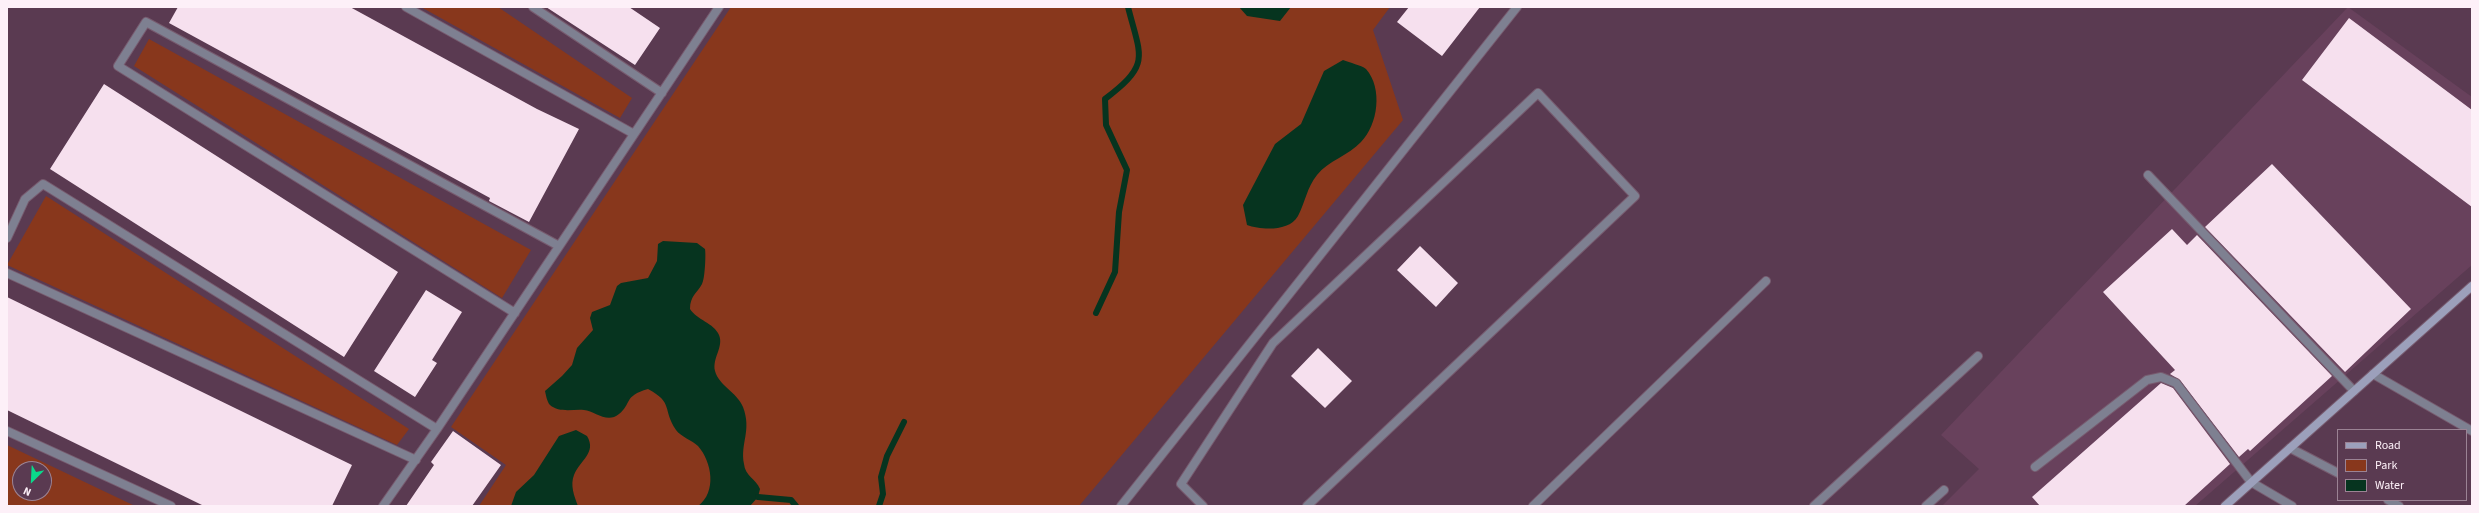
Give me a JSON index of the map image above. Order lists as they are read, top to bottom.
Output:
{
  "legend": ["Road", "Park", "Water"],
  "north": "bottom left"
}
